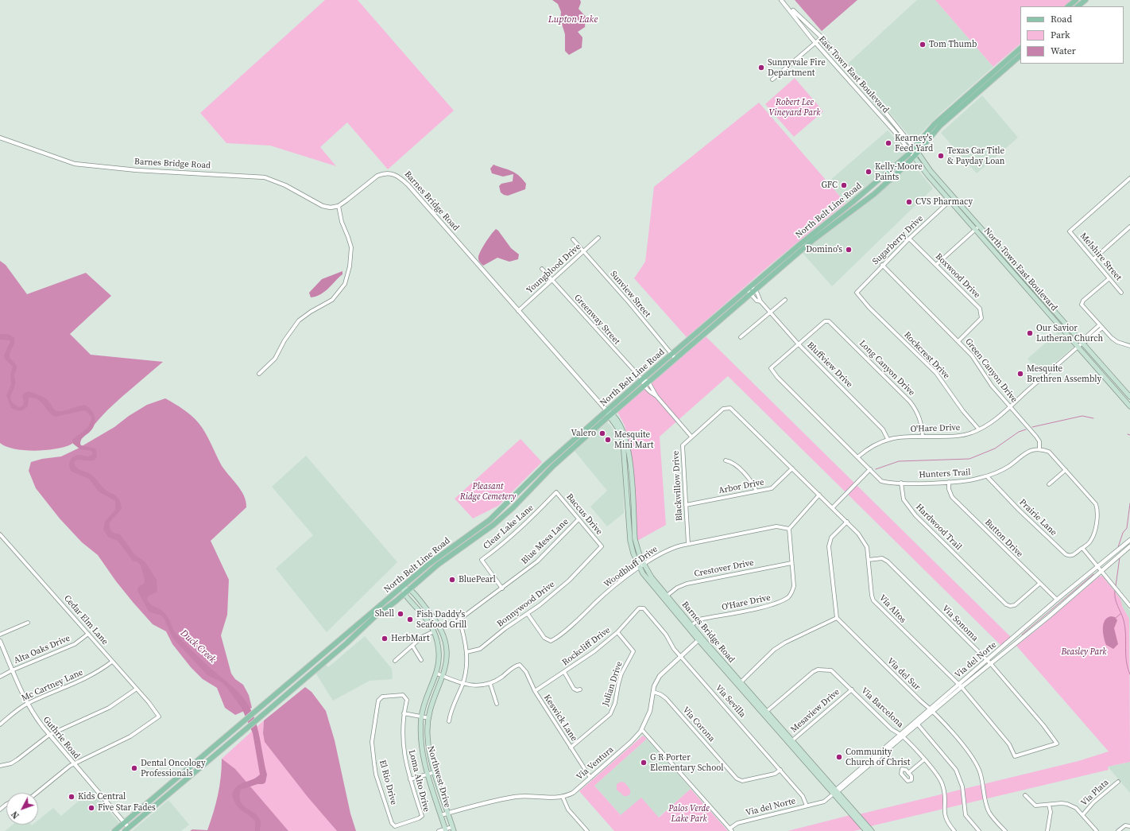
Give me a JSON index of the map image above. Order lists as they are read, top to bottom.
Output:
{
  "streets": {
    "main road": [
      "Barnes Bridge Road",
      "North Belt Line Road",
      "North Town East Boulevard",
      "Northwest Drive"
    ],
    "street": [
      "East Town East Boulevard",
      "Sugarberry Drive",
      "Melshire Street",
      "Youngblood Drive",
      "Boxwood Drive",
      "Sunview Street",
      "Greenway Street",
      "Rockcrest Drive",
      "Bluffview Drive",
      "Long Canyon Drive",
      "Green Canyon Drive",
      "O'Hare Drive",
      "Hunters Trail",
      "Blackwillow Drive",
      "Arbor Drive",
      "Baccus Drive",
      "Prairie Lane",
      "Clear Lake Lane",
      "Hardwood Trail",
      "Button Drive",
      "Blue Mesa Lane",
      "Woodbluff Drive",
      "Crestover Drive",
      "Bonnywood Drive",
      "Via Altos",
      "Cedar Elm Lane",
      "Via Sonoma",
      "Rockcliff Drive",
      "Alta Oaks Drive",
      "Via del Norte",
      "Via del Sur",
      "Julian Drive",
      "Mc Cartney Lane",
      "Via Sevilla",
      "Via Barcelona",
      "Mesaview Drive",
      "Keswick Lane",
      "Via Corona",
      "Guthrie Road",
      "Via Ventura",
      "Loma Alto Drive",
      "El Rio Drive",
      "Via Plata"
    ]
  },
  "crossings": [
    ["East Town East Boulevard", "North Belt Line Road"],
    ["East Town East Boulevard", "North Town East Boulevard"],
    ["Barnes Bridge Road", "North Belt Line Road"],
    ["Barnes Bridge Road", "Youngblood Drive"],
    ["Barnes Bridge Road", "O'Hare Drive"],
    ["Barnes Bridge Road", "Woodbluff Drive"],
    ["Barnes Bridge Road", "Crestover Drive"],
    ["Barnes Bridge Road", "Via del Norte"],
    ["Barnes Bridge Road", "Via Barcelona"],
    ["Barnes Bridge Road", "Mesaview Drive"],
    ["Barnes Bridge Road", "Via Ventura"],
    ["North Belt Line Road", "North Town East Boulevard"],
    ["North Belt Line Road", "Sunview Street"],
    ["North Belt Line Road", "Greenway Street"],
    ["North Belt Line Road", "Bluffview Drive"],
    ["North Belt Line Road", "Guthrie Road"],
    ["North Belt Line Road", "Northwest Drive"],
    ["Sugarberry Drive", "North Town East Boulevard"],
    ["Sugarberry Drive", "Boxwood Drive"],
    ["Sugarberry Drive", "Rockcrest Drive"],
    ["Sugarberry Drive", "Green Canyon Drive"],
    ["Youngblood Drive", "Sunview Street"],
    ["Youngblood Drive", "Greenway Street"],
    ["North Town East Boulevard", "O'Hare Drive"],
    ["Boxwood Drive", "Green Canyon Drive"],
    ["Rockcrest Drive", "O'Hare Drive"],
    ["Bluffview Drive", "Long Canyon Drive"],
    ["Bluffview Drive", "O'Hare Drive"],
    ["Long Canyon Drive", "O'Hare Drive"],
    ["Green Canyon Drive", "O'Hare Drive"],
    ["Green Canyon Drive", "Hunters Trail"],
    ["O'Hare Drive", "Woodbluff Drive"],
    ["O'Hare Drive", "Crestover Drive"],
    ["Hunters Trail", "Prairie Lane"],
    ["Hunters Trail", "Hardwood Trail"],
    ["Hunters Trail", "Button Drive"],
    ["Blackwillow Drive", "Arbor Drive"],
    ["Blackwillow Drive", "Woodbluff Drive"],
    ["Blackwillow Drive", "Via Altos"],
    ["Arbor Drive", "Via Altos"],
    ["Baccus Drive", "Clear Lake Lane"],
    ["Baccus Drive", "Blue Mesa Lane"],
    ["Baccus Drive", "Bonnywood Drive"],
    ["Clear Lake Lane", "Blue Mesa Lane"],
    ["Hardwood Trail", "Button Drive"],
    ["Button Drive", "Via del Norte"],
    ["Blue Mesa Lane", "Bonnywood Drive"],
    ["Woodbluff Drive", "Bonnywood Drive"],
    ["Via Altos", "Via Sonoma"],
    ["Via Altos", "Via del Norte"],
    ["Cedar Elm Lane", "Alta Oaks Drive"],
    ["Cedar Elm Lane", "Mc Cartney Lane"],
    ["Cedar Elm Lane", "Guthrie Road"],
    ["Via Sonoma", "Via del Norte"],
    ["Rockcliff Drive", "Julian Drive"],
    ["Rockcliff Drive", "Via Sevilla"],
    ["Rockcliff Drive", "Keswick Lane"],
    ["Alta Oaks Drive", "Guthrie Road"],
    ["Via del Norte", "Via del Sur"],
    ["Via del Norte", "Via Sevilla"],
    ["Via del Norte", "Via Barcelona"],
    ["Julian Drive", "Keswick Lane"],
    ["Mc Cartney Lane", "Guthrie Road"],
    ["Via Sevilla", "Via Corona"],
    ["Via Sevilla", "Via Ventura"],
    ["Via Barcelona", "Mesaview Drive"],
    ["Keswick Lane", "Via Ventura"],
    ["Via Corona", "Via Ventura"],
    ["Via Ventura", "Northwest Drive"],
    ["Loma Alto Drive", "El Rio Drive"]
  ],
  "water": ["Lupton Lake", "Duck Creek"],
  "parks": [
    "Robert Lee Vineyard Park",
    "Pleasant Ridge Cemetery",
    "Beasley Park",
    "Palos Verde Lake Park"
  ],
  "places": [
    "Tom Thumb",
    "Sunnyvale Fire Department",
    "Kearney's Feed Yard",
    "Texas Car Title & Payday Loan",
    "Kelly-Moore Paints",
    "GFC",
    "CVS Pharmacy",
    "Domino's",
    "Our Savior Lutheran Church",
    "Mesquite Brethren Assembly",
    "Valero",
    "Mesquite Mini Mart",
    "BluePearl",
    "Shell",
    "Fish Daddy's Seafood Grill",
    "HerbMart",
    "Community Church of Christ",
    "G R Porter Elementary School",
    "Dental Oncology Professionals",
    "Kids Central",
    "Five Star Fades"
  ],
  "legend": ["Road", "Park", "Water"],
  "north": "bottom left"
}
